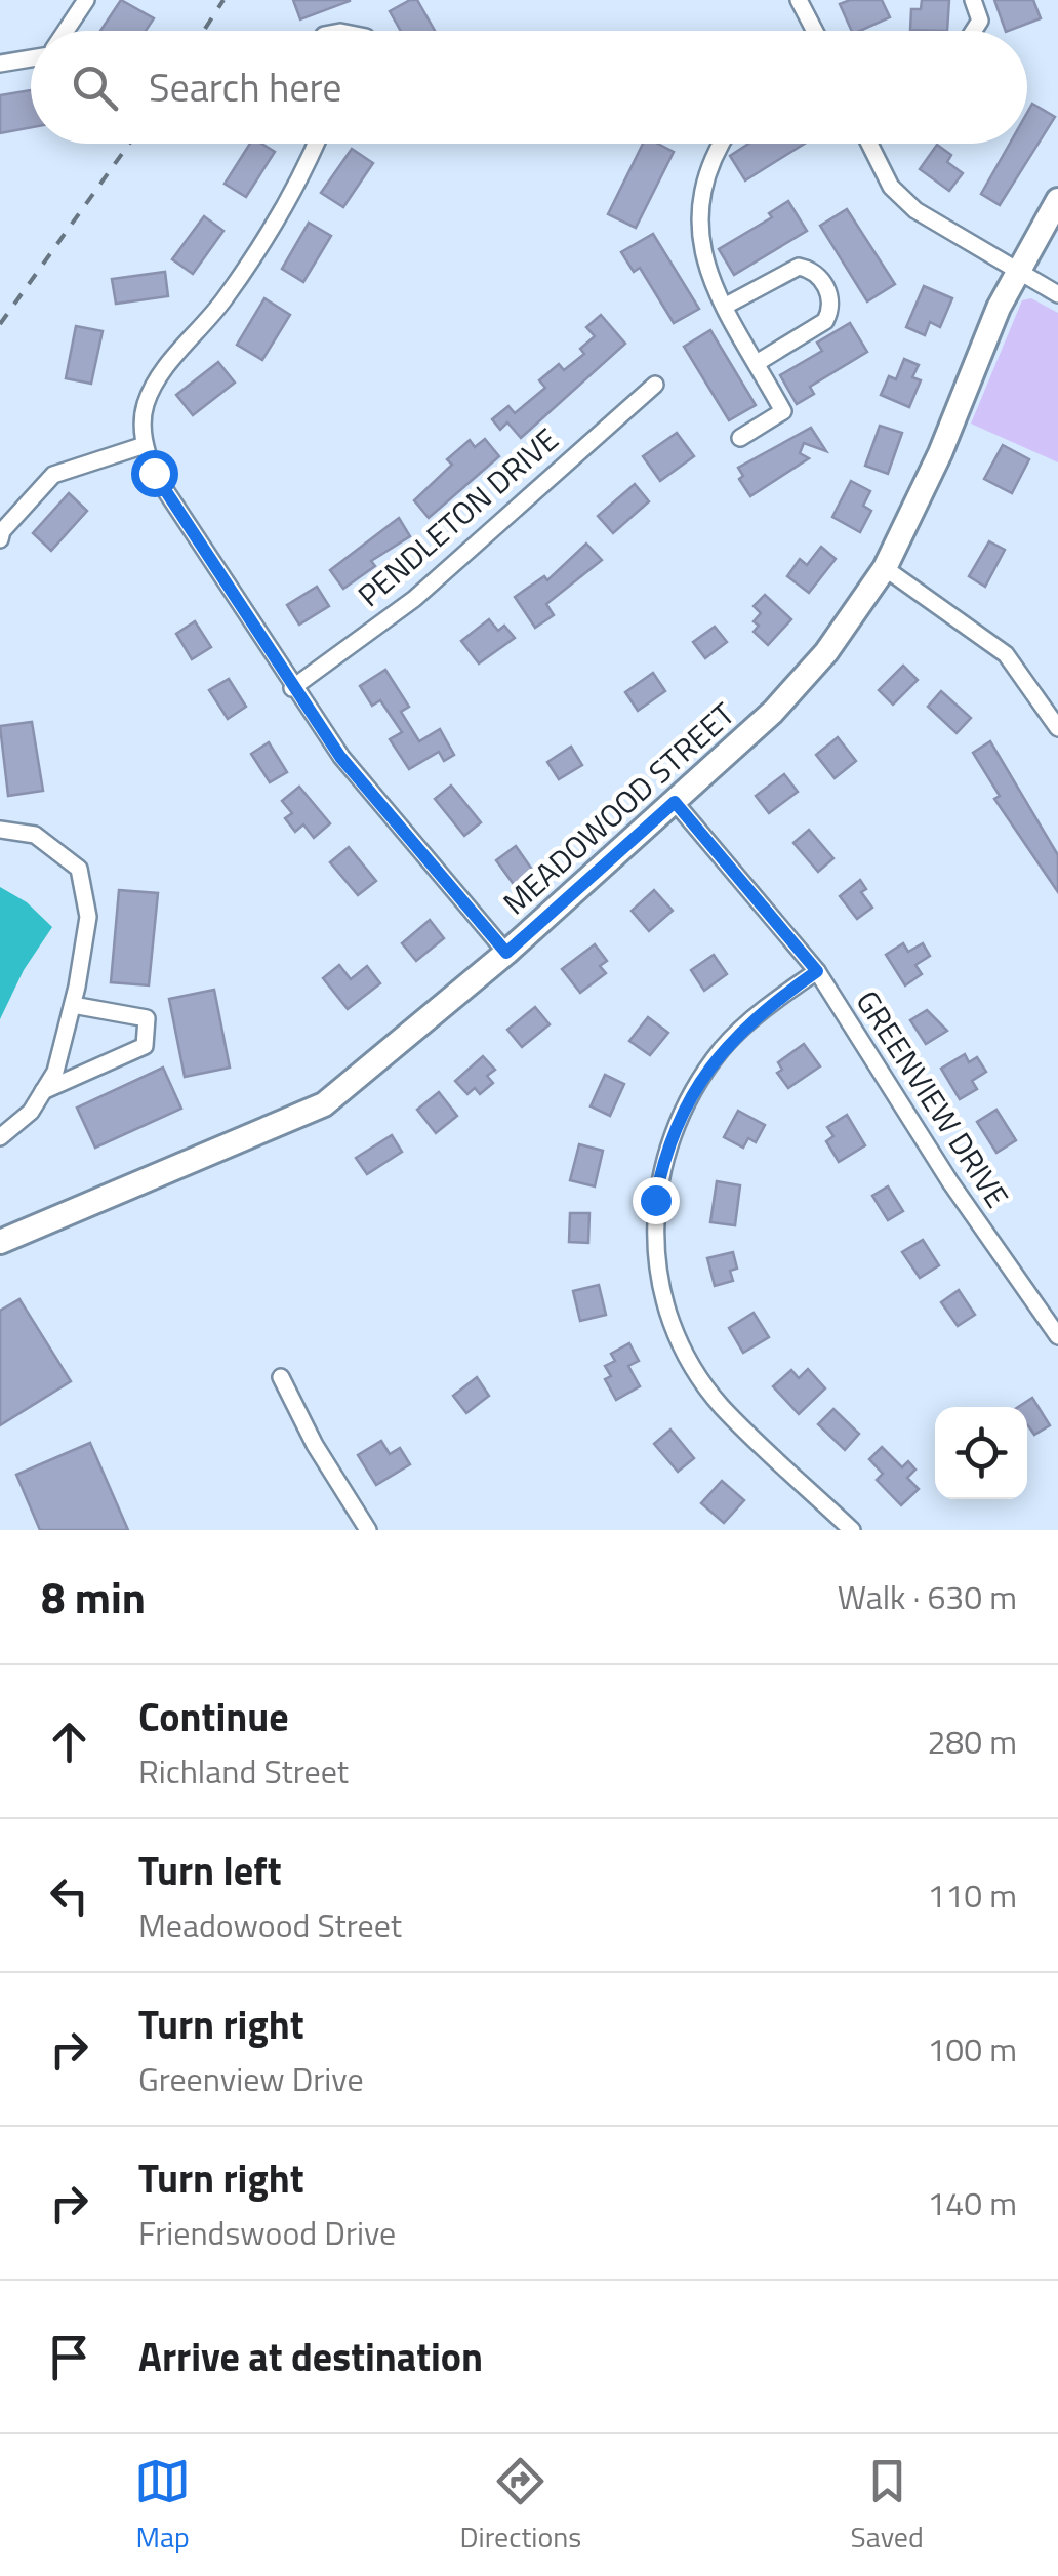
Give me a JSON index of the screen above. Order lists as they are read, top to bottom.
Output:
{
  "streets": {
    "street": ["PENDLETON DRIVE", "MEADOWOOD STREET", "GREENVIEW DRIVE"]
  },
  "crossings": [
    ["MEADOWOOD STREET", "GREENVIEW DRIVE"]
  ],
  "page": {
    "search": "Search here",
    "heading": ["8 min", "Walk · 630 m"],
    "list": [
      ["Continue", "Richland Street", "280 m"],
      ["Turn left", "Meadowood Street", "110 m"],
      ["Turn right", "Greenview Drive", "100 m"],
      ["Turn right", "Friendswood Drive", "140 m"],
      "Arrive at destination"
    ],
    "nav": ["Map", "Directions", "Saved"]
  }
}
